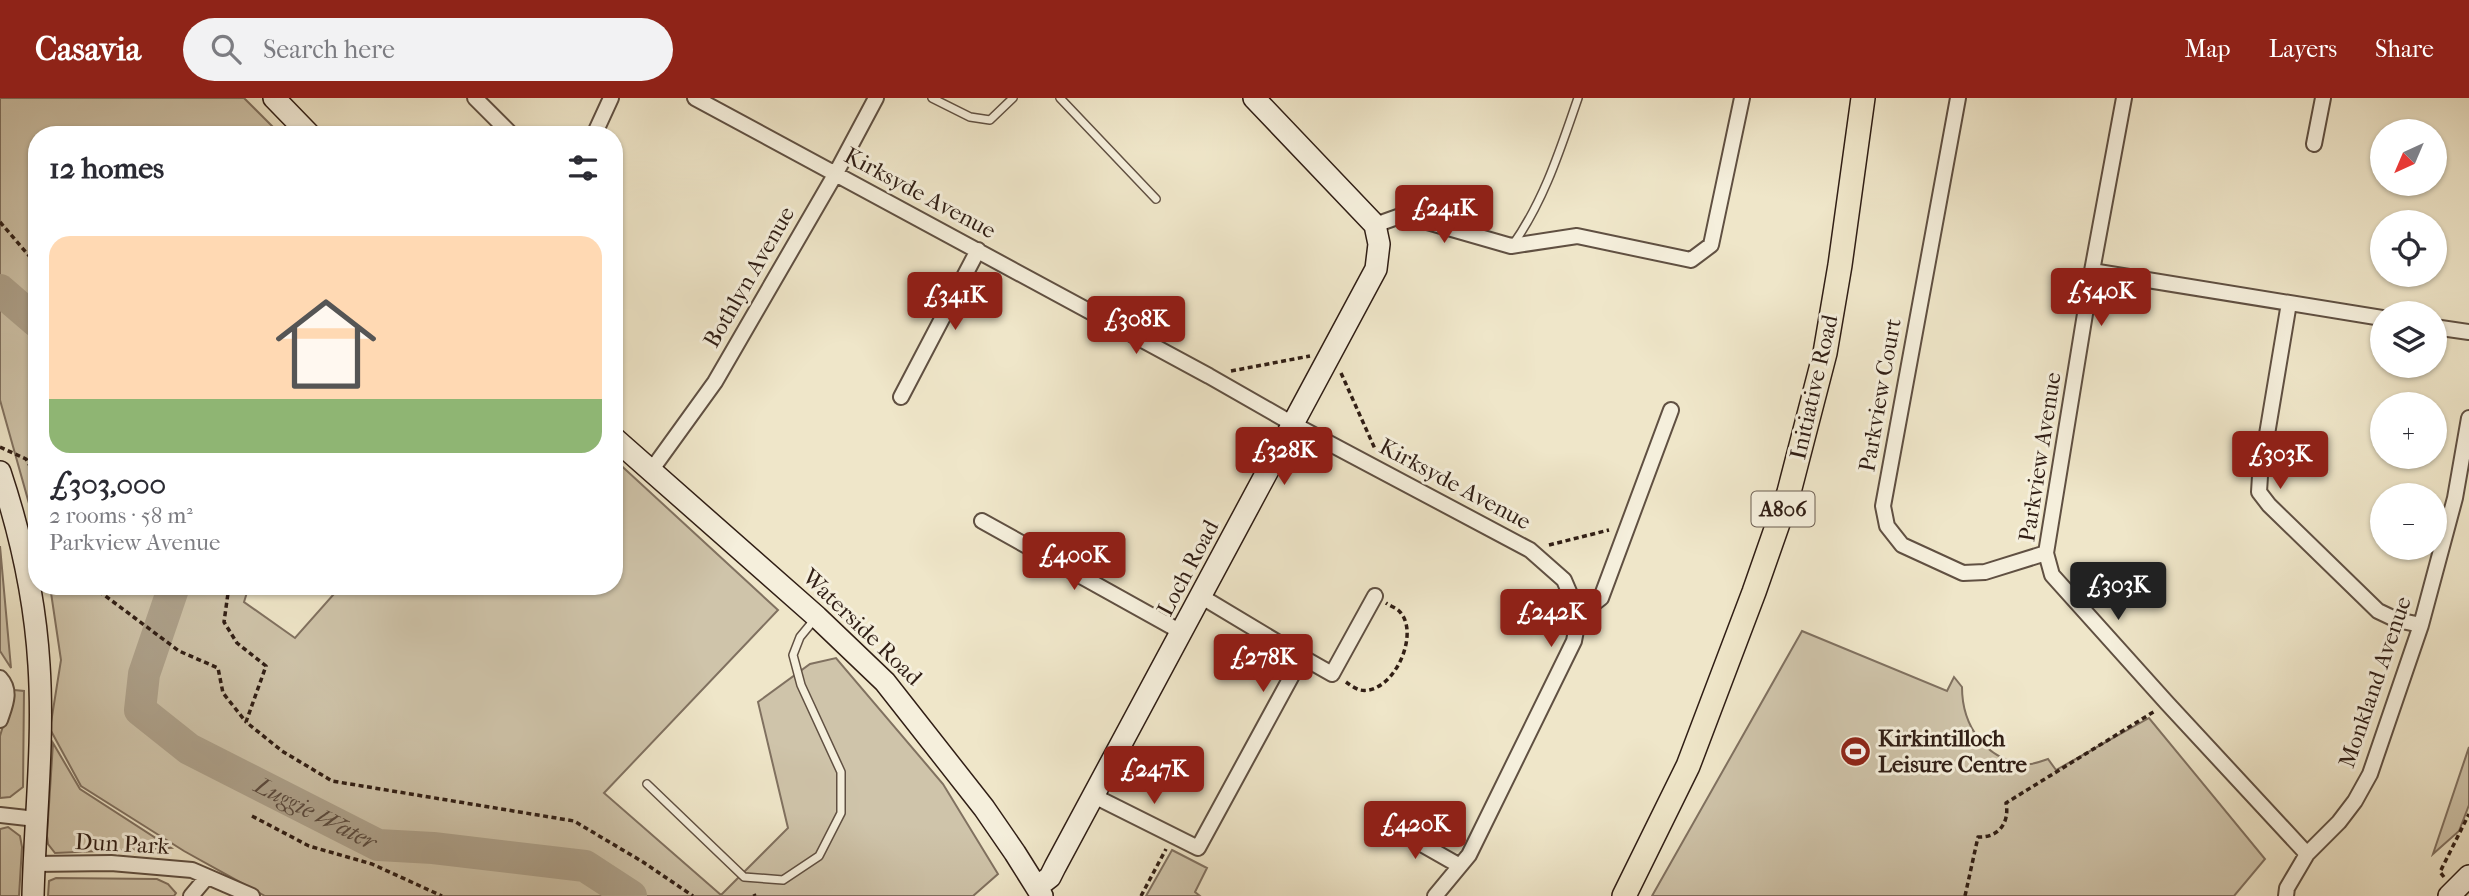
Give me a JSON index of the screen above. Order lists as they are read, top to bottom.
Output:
{
  "streets": {
    "main road": ["Initiative Road", "A806"],
    "street": [
      "Kirksyde Avenue",
      "Bothlyn Avenue",
      "Parkview Court",
      "Parkview Avenue",
      "Loch Road",
      "Waterside Road",
      "Monkland Avenue",
      "Dun Park"
    ]
  },
  "crossings": [
    ["Kirksyde Avenue", "Bothlyn Avenue"],
    ["Kirksyde Avenue", "Loch Road"],
    ["Bothlyn Avenue", "Waterside Road"],
    ["Parkview Court", "Parkview Avenue"],
    ["Parkview Avenue", "Monkland Avenue"],
    ["Loch Road", "Waterside Road"]
  ],
  "water": ["Luggie Water"],
  "places": {
    "sports": ["Kirkintilloch Leisure Centre"]
  },
  "north": "bottom left",
  "page": {
    "header": "Casavia",
    "search": "Search here",
    "nav": ["Map", "Layers", "Share"],
    "map_buttons": ["+", "−"],
    "heading": "12 homes",
    "price": [
      "£241K",
      "£540K",
      "£341K",
      "£308K",
      "£328K",
      "£303K",
      "£400K",
      "£303K",
      "£242K",
      "£278K",
      "£247K",
      "£420K"
    ],
    "list": [
      {
        "name": "£303,000",
        "note": "2 rooms · 58 m² · Parkview Avenue"
      }
    ]
  }
}
